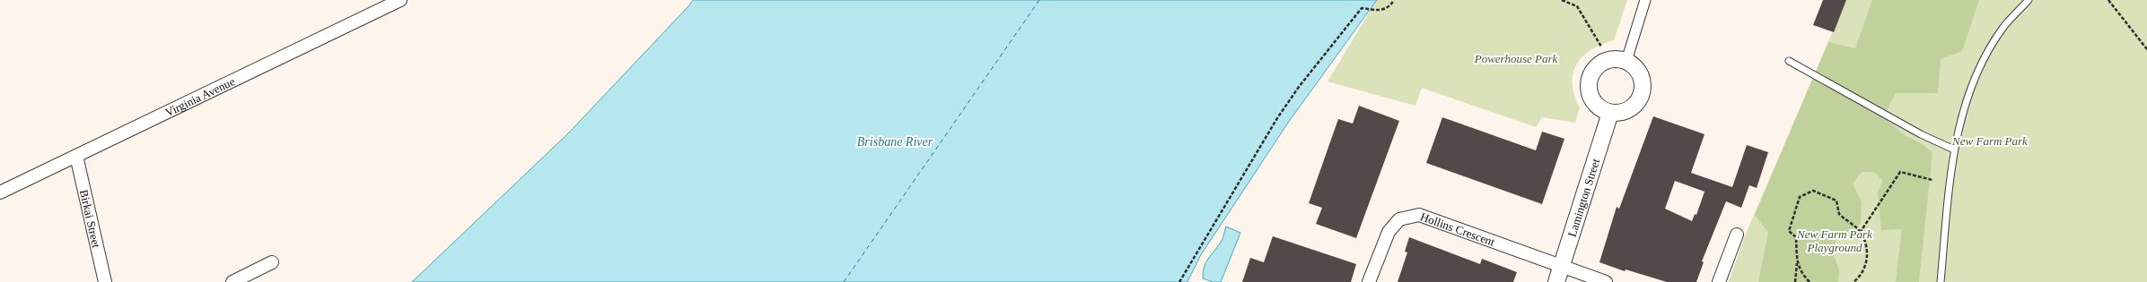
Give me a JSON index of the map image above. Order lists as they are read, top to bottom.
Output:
{
  "streets": {
    "street": [
      "Virginia Avenue",
      "Lamington Street",
      "Birkai Street",
      "Hollins Crescent"
    ]
  },
  "crossings": [
    ["Virginia Avenue", "Birkai Street"],
    ["Lamington Street", "Hollins Crescent"]
  ],
  "water": ["Brisbane River"],
  "parks": ["Powerhouse Park", "New Farm Park", "New Farm Park Playground"]
}
